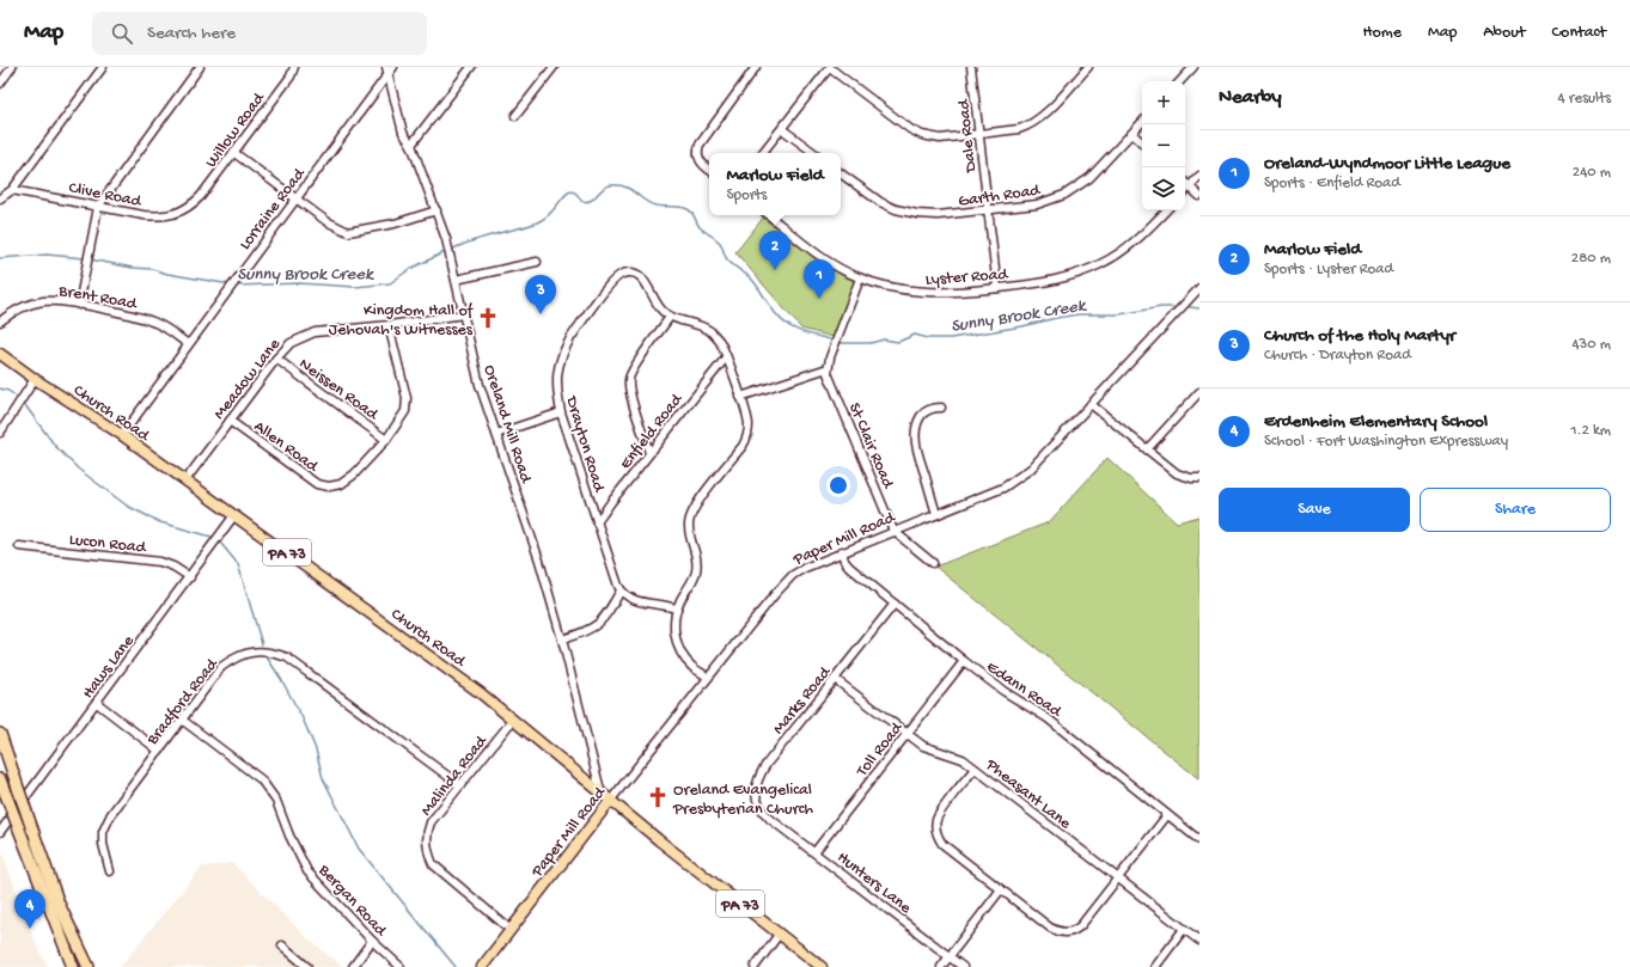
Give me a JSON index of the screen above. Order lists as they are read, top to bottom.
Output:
{
  "streets": {
    "main road": ["Church Road", "Paper Mill Road", "PA 73"],
    "street": [
      "Willow Road",
      "Dale Road",
      "Clive Road",
      "Garth Road",
      "Lorraine Road",
      "Lyster Road",
      "Brent Road",
      "Meadow Lane",
      "Neissen Road",
      "Oreland Mill Road",
      "Enfield Road",
      "Drayton Road",
      "Allen Road",
      "St Clair Road",
      "Lucon Road",
      "Haws Lane",
      "Edann Road",
      "Marks Road",
      "Bradford Road",
      "Toll Road",
      "Malinda Road",
      "Pheasant Lane",
      "Hunters Lane",
      "Bergan Road"
    ]
  },
  "crossings": [
    ["Willow Road", "Clive Road"],
    ["Dale Road", "Garth Road"],
    ["Dale Road", "Lyster Road"],
    ["Lorraine Road", "Brent Road"],
    ["Lorraine Road", "Church Road"],
    ["Lorraine Road", "Oreland Mill Road"],
    ["Meadow Lane", "Neissen Road"],
    ["Meadow Lane", "Church Road"],
    ["Meadow Lane", "Oreland Mill Road"],
    ["Meadow Lane", "Allen Road"],
    ["Neissen Road", "Allen Road"],
    ["Church Road", "Oreland Mill Road"],
    ["Church Road", "Paper Mill Road"],
    ["Church Road", "Haws Lane"],
    ["Church Road", "Malinda Road"],
    ["Enfield Road", "Drayton Road"],
    ["St Clair Road", "Paper Mill Road"],
    ["Paper Mill Road", "Edann Road"],
    ["Paper Mill Road", "Malinda Road"],
    ["Lucon Road", "Haws Lane"],
    ["Edann Road", "Marks Road"],
    ["Edann Road", "Toll Road"],
    ["Marks Road", "Pheasant Lane"],
    ["Marks Road", "Hunters Lane"],
    ["Bradford Road", "Malinda Road"],
    ["Bradford Road", "Bergan Road"],
    ["Toll Road", "Pheasant Lane"],
    ["Toll Road", "Hunters Lane"]
  ],
  "water": ["Sunny Brook Creek"],
  "places": {
    "church": ["Kingdom Hall of Jehovah's Witnesses", "Oreland Evangelical Presbyterian Church"]
  },
  "page": {
    "header": "Map",
    "search": "Search here",
    "nav": [
      "Home",
      "Map",
      "About",
      "Contact"
    ],
    "heading": ["Nearby", "4 results"],
    "map_buttons": ["+", "−"],
    "list": [
      {
        "mark": "1",
        "name": "Oreland-Wyndmoor Little League",
        "note": "Sports · Enfield Road",
        "value": "240 m"
      },
      {
        "mark": "2",
        "name": "Marlow Field",
        "note": "Sports · Lyster Road",
        "value": "280 m"
      },
      {
        "mark": "3",
        "name": "Church of the Holy Martyr",
        "note": "Church · Drayton Road",
        "value": "430 m"
      },
      {
        "mark": "4",
        "name": "Erdenheim Elementary School",
        "note": "School · Fort Washington Expressway",
        "value": "1.2 km"
      }
    ],
    "popup": ["Marlow Field", "Sports"],
    "pins": [
      "2",
      "1",
      "3",
      "4"
    ],
    "buttons": ["Save", "Share"]
  }
}
